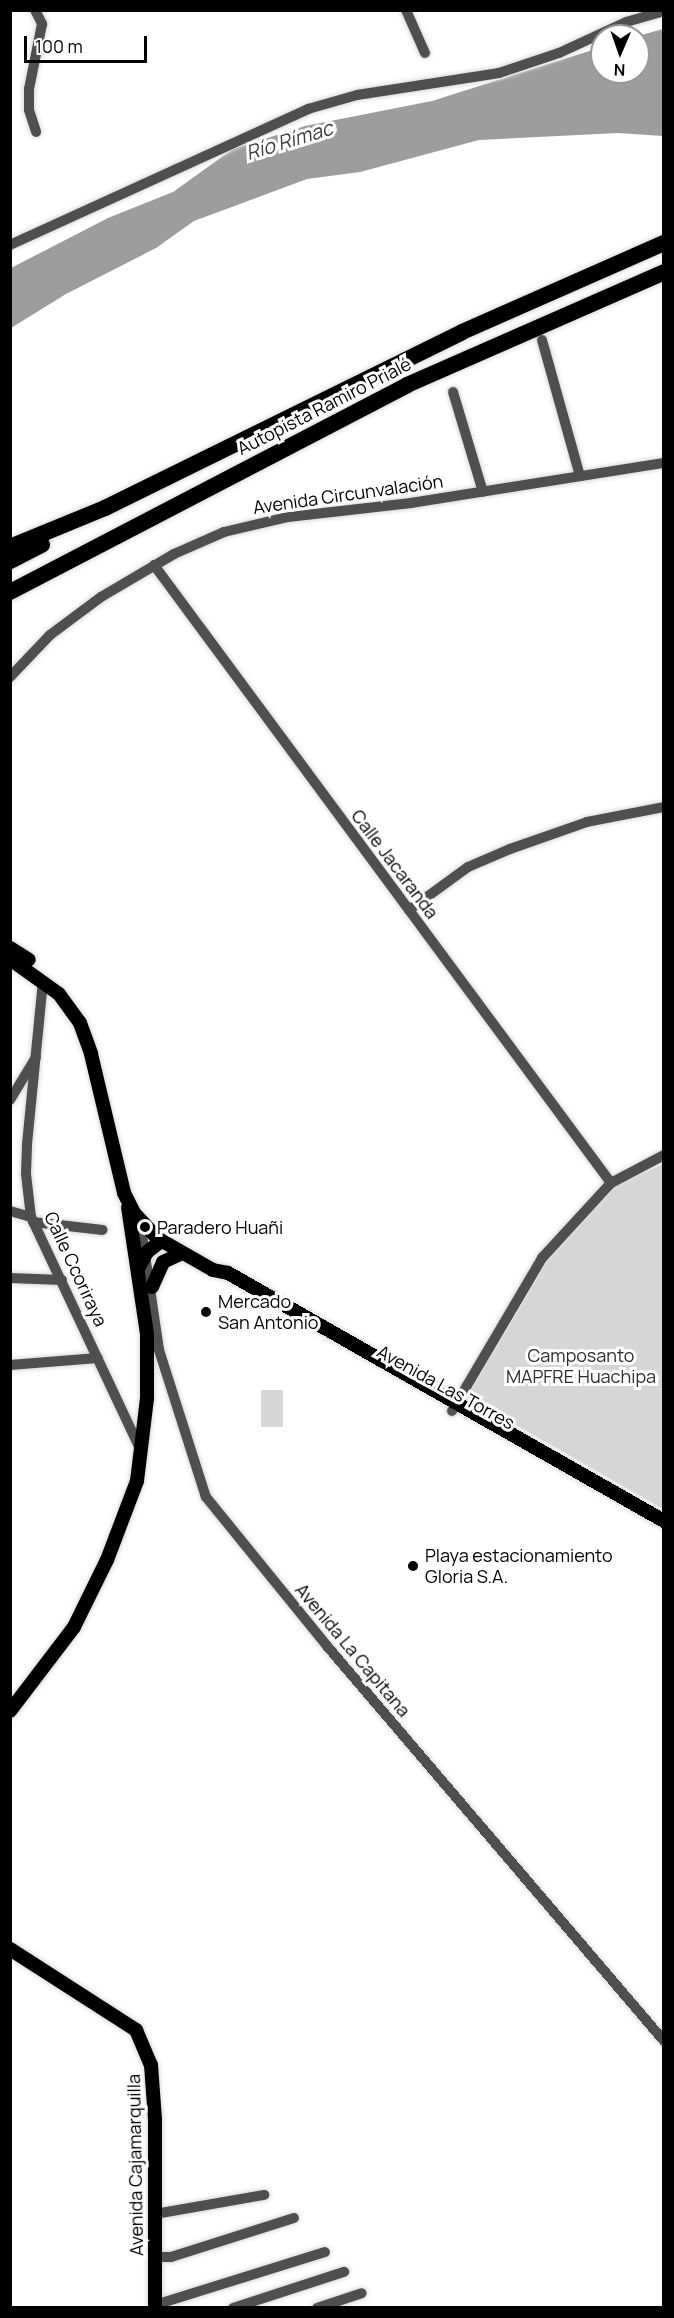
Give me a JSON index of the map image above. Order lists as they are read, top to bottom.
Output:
{
  "streets": {
    "highway": ["Autopista Ramiro Prialé"],
    "main road": ["Avenida Las Torres", "Avenida Cajamarquilla"],
    "street": [
      "Avenida Circunvalación",
      "Calle Jacaranda",
      "Calle Ccoriraya",
      "Avenida La Capitana"
    ]
  },
  "crossings": [
    ["Avenida Circunvalación", "Calle Jacaranda"],
    ["Calle Ccoriraya", "Avenida Las Torres"],
    ["Avenida Las Torres", "Avenida La Capitana"]
  ],
  "water": ["Río Rímac"],
  "parks": ["Camposanto MAPFRE Huachipa"],
  "places": ["Paradero Huañi", "Mercado San Antonio", "Playa estacionamiento Gloria S.A."],
  "scale_bar": "100 m",
  "north": "bottom"
}
